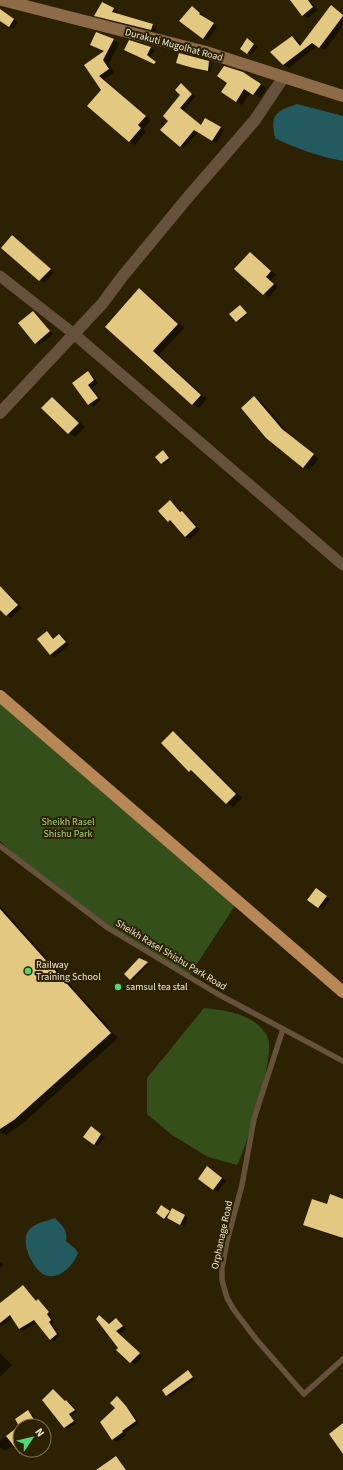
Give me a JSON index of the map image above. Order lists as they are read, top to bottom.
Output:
{
  "streets": {
    "main road": ["Durakuti Mugolhat Road"],
    "lane": ["Sheikh Rasel Shishu Park Road", "Orphanage Road"]
  },
  "crossings": [
    ["Sheikh Rasel Shishu Park Road", "Orphanage Road"]
  ],
  "parks": ["Sheikh Rasel Shishu Park"],
  "places": ["Railway Training School", "samsul tea stal"],
  "north": "top right"
}
